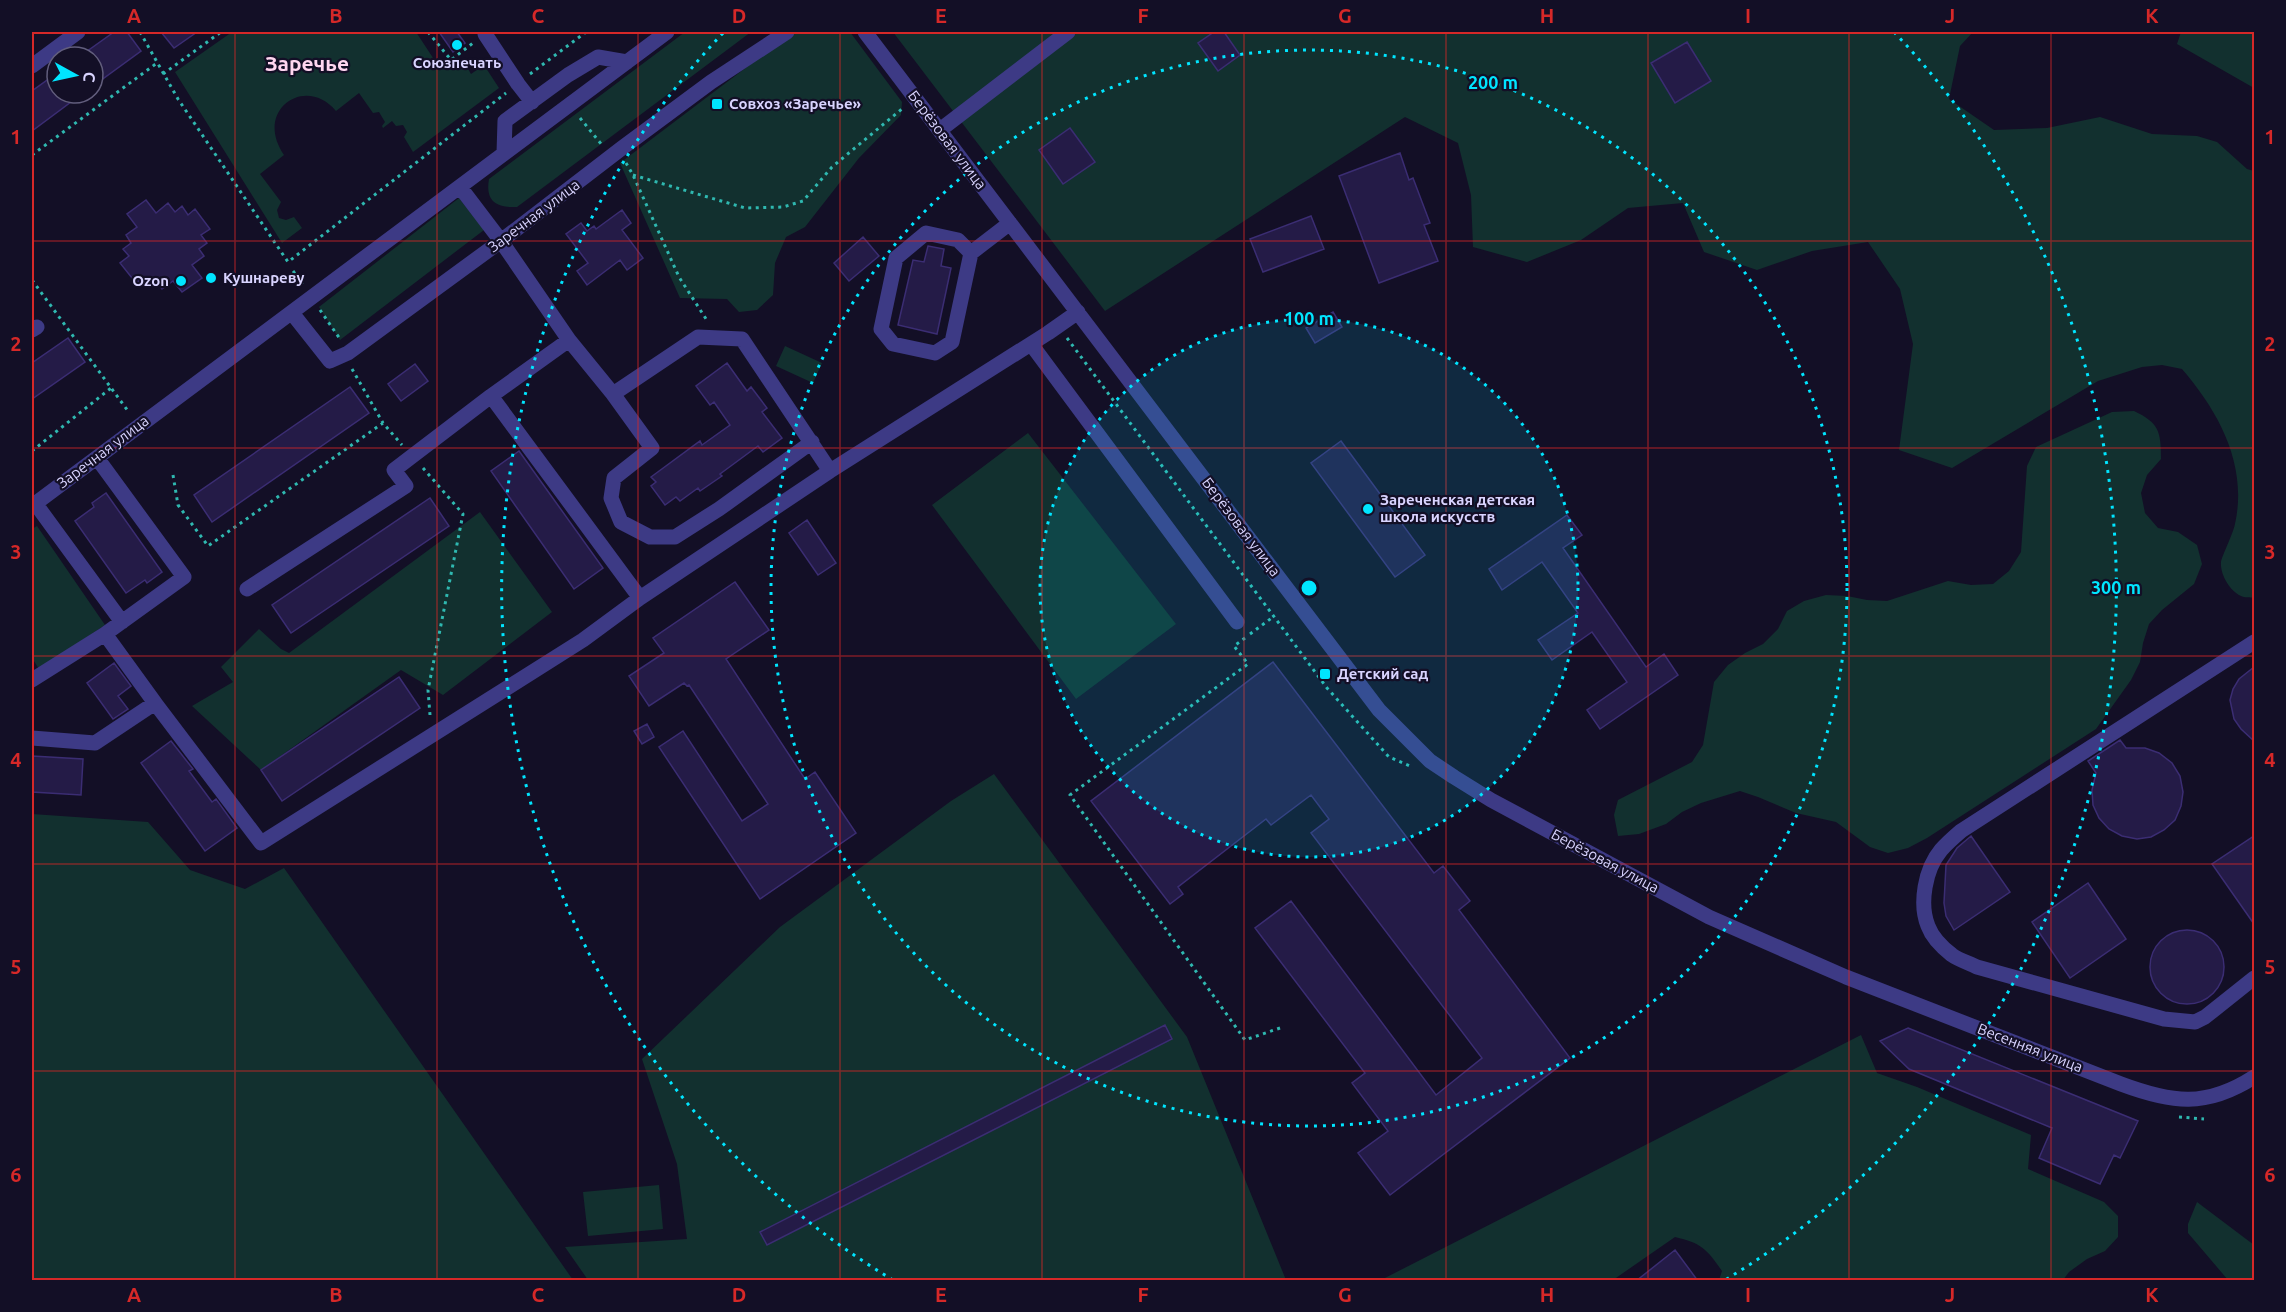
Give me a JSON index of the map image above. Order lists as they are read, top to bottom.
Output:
{
  "streets": {
    "street": ["Берёзовая улица", "Заречная улица", "Весенняя улица"]
  },
  "crossings": [
    ["Берёзовая улица", "Весенняя улица"]
  ],
  "districts": ["Заречье"],
  "places": {
    "other": [
      "Союзпечать",
      "Кушнареву",
      "Ozon",
      "Зареченская детская школа искусств"
    ],
    "transit": ["Совхоз «Заречье»", "Детский сад"]
  },
  "north": "right",
  "grid": {
    "columns": [
      "A",
      "B",
      "C",
      "D",
      "E",
      "F",
      "G",
      "H",
      "I",
      "J",
      "K"
    ],
    "rows": [
      "1",
      "2",
      "3",
      "4",
      "5",
      "6"
    ]
  },
  "rings": ["200 m", "100 m", "300 m"]
}
